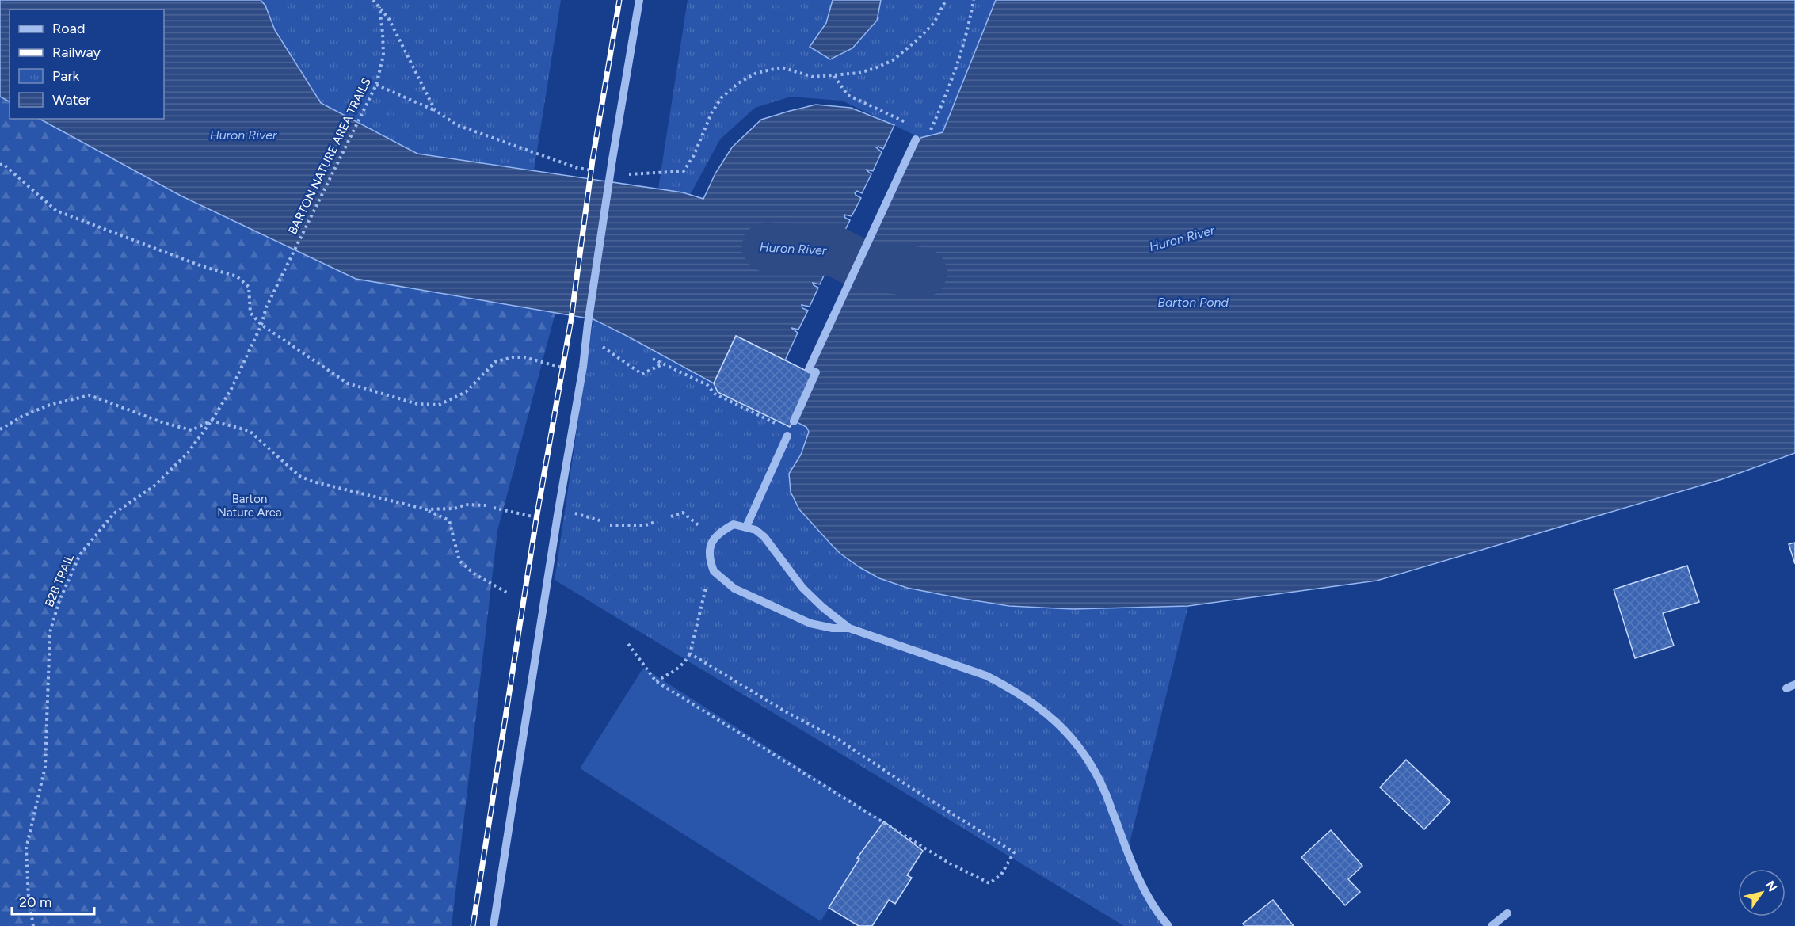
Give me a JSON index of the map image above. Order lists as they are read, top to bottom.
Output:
{
  "streets": {
    "path": ["BARTON NATURE AREA TRAILS", "B2B TRAIL"]
  },
  "crossings": [
    ["BARTON NATURE AREA TRAILS", "B2B TRAIL"]
  ],
  "water": ["Huron River", "Barton Pond"],
  "parks": ["Barton Nature Area"],
  "legend": [
    "Road",
    "Railway",
    "Park",
    "Water"
  ],
  "scale_bar": "20 m",
  "north": "top right"
}
